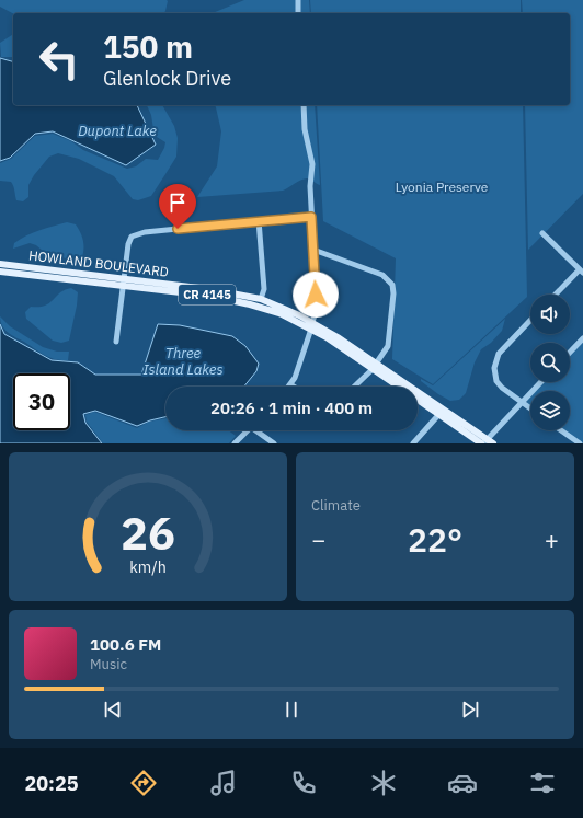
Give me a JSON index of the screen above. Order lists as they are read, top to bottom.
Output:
{
  "streets": {
    "main road": ["HOWLAND BOULEVARD", "CR 4145"]
  },
  "water": ["Dupont Lake", "Three Island Lakes"],
  "parks": ["Lyonia Preserve"],
  "page": {
    "turn": ["150 m", "Glenlock Drive"],
    "limit": "30",
    "trip": "20:26 · 1 min · 400 m",
    "tile": "Climate",
    "heat": ["−", "22°", "+"],
    "song": ["100.6 FM", "Music"],
    "tabs": "20:25",
    "gauge": ["26", "km/h"]
  }
}
